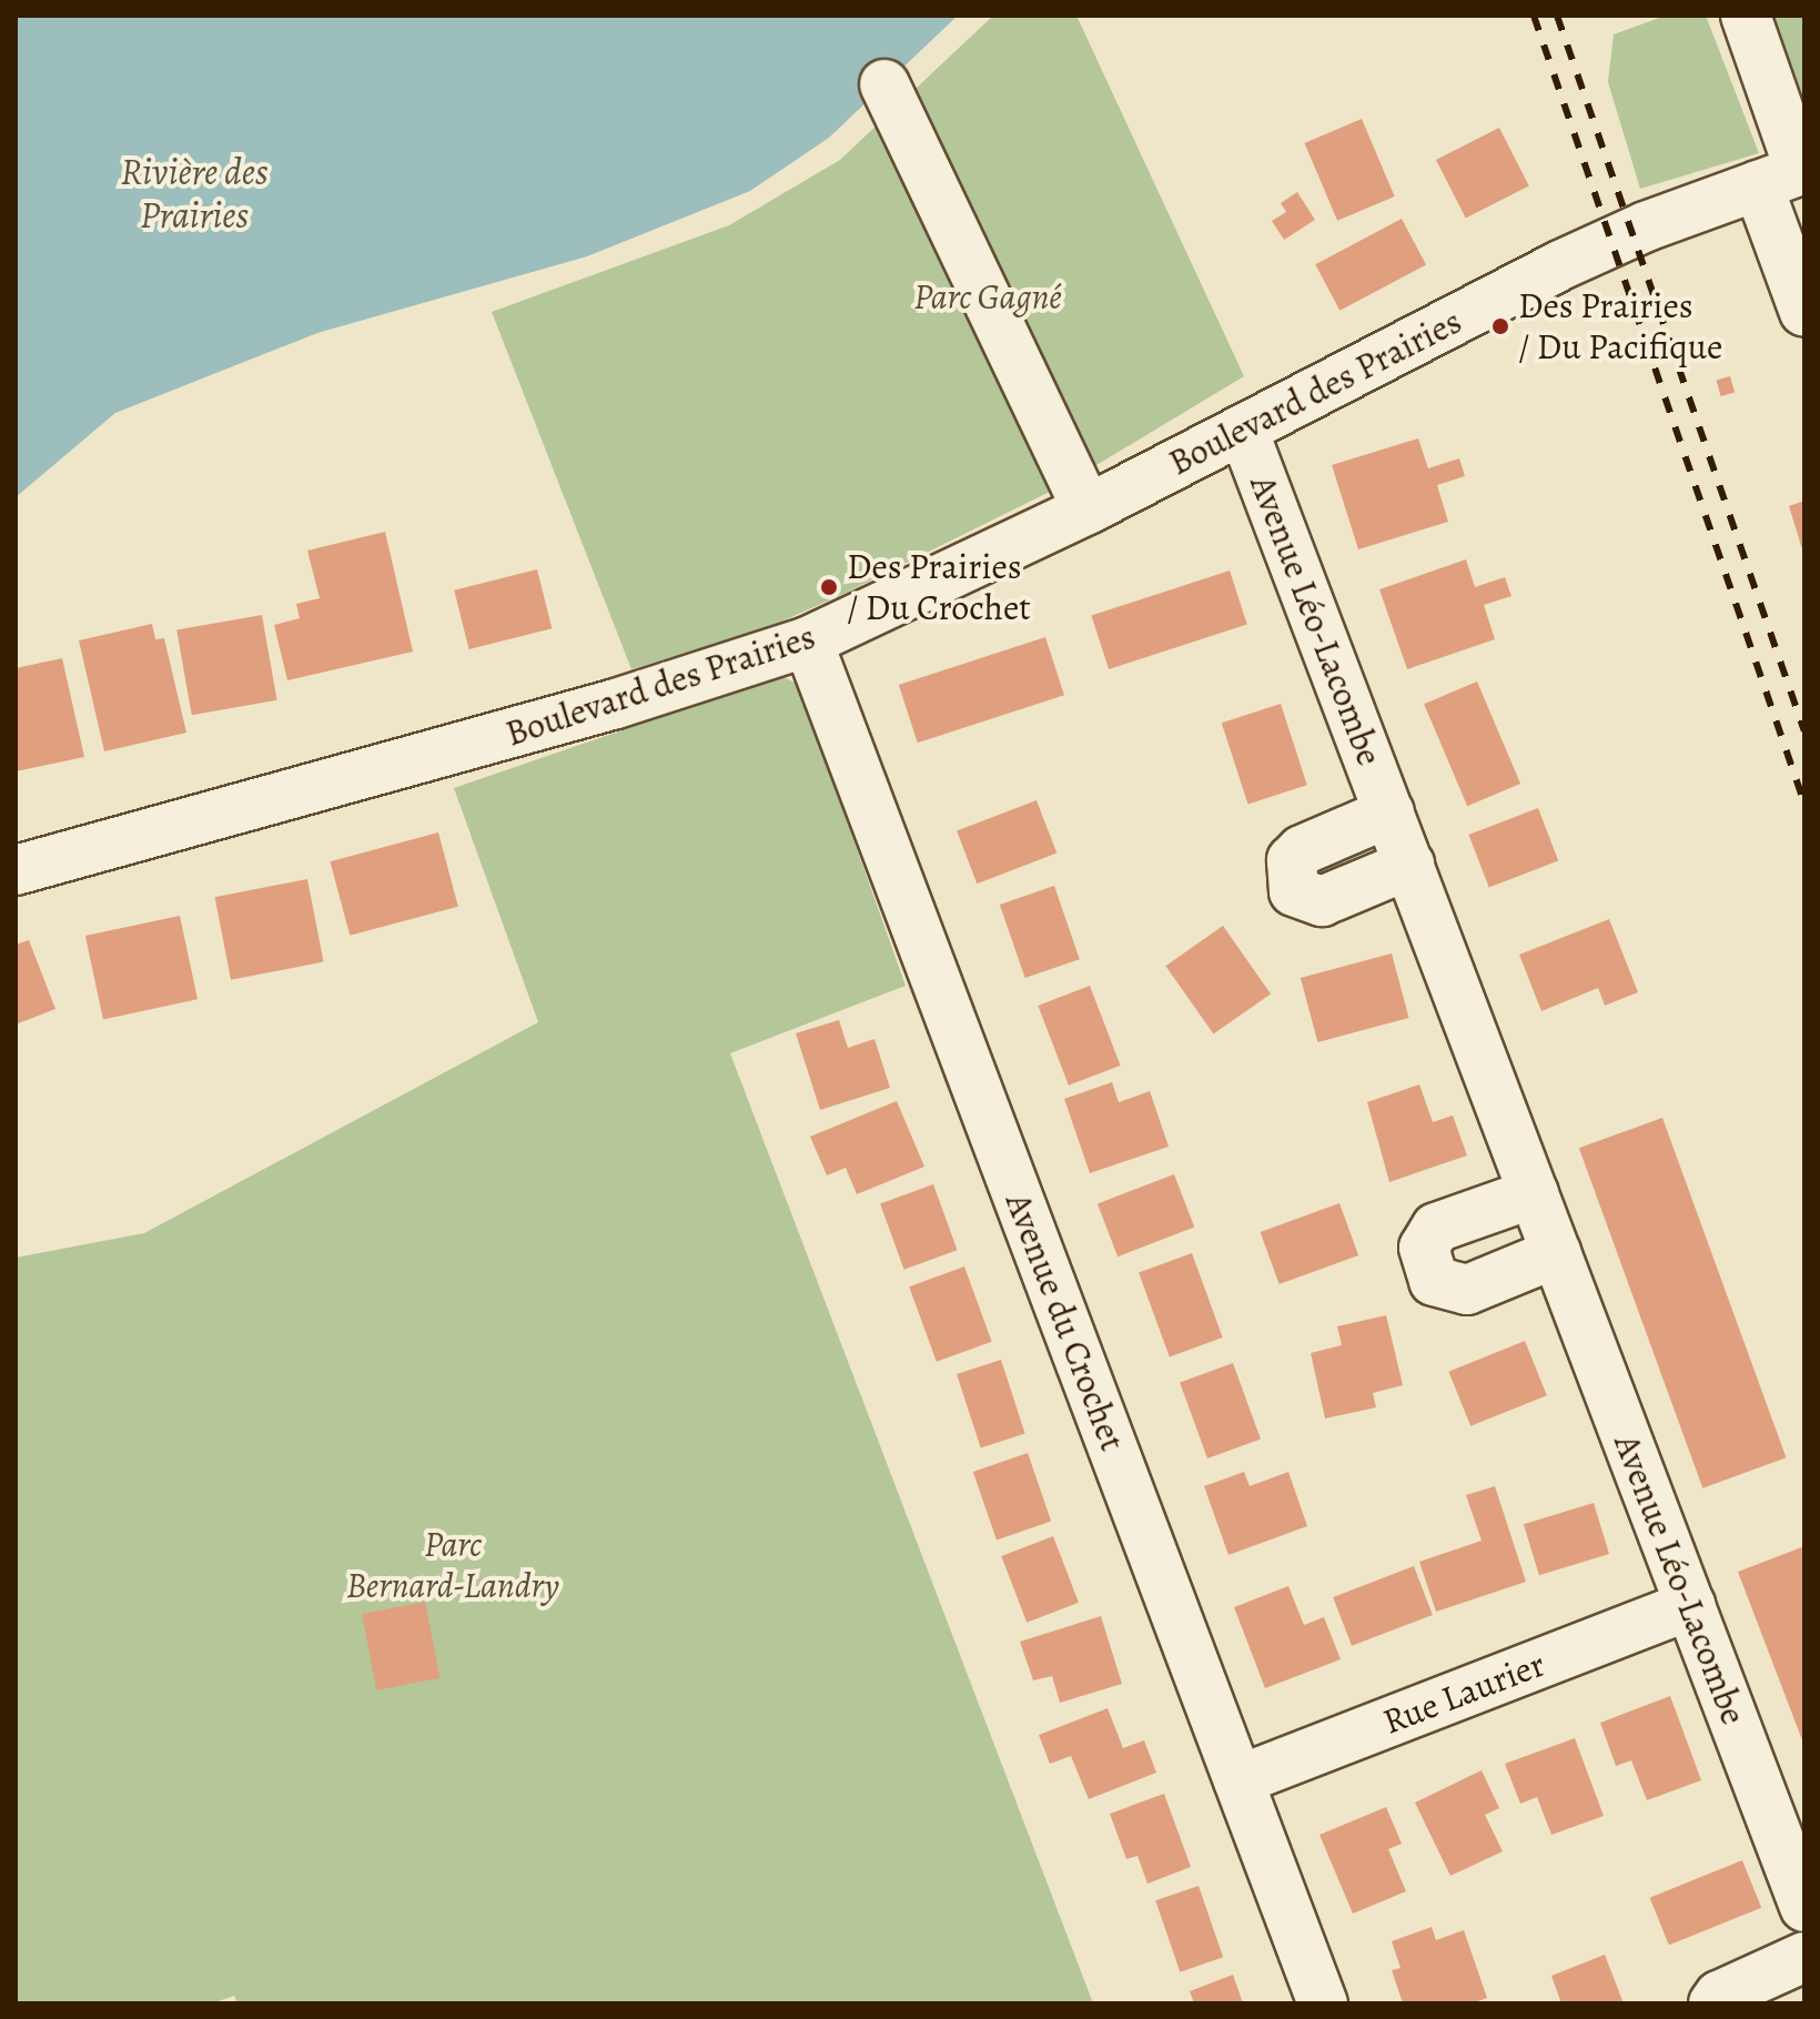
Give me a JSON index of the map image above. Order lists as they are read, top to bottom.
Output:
{
  "streets": {
    "street": [
      "Boulevard des Prairies",
      "Avenue Léo-Lacombe",
      "Avenue du Crochet",
      "Rue Laurier"
    ]
  },
  "crossings": [
    ["Boulevard des Prairies", "Avenue Léo-Lacombe"],
    ["Boulevard des Prairies", "Avenue du Crochet"],
    ["Avenue Léo-Lacombe", "Rue Laurier"],
    ["Avenue du Crochet", "Rue Laurier"]
  ],
  "water": ["Rivière des Prairies"],
  "parks": ["Parc Gagné", "Parc Bernard-Landry"],
  "places": ["Des Prairies / Du Pacifique", "Des Prairies / Du Crochet"]
}
